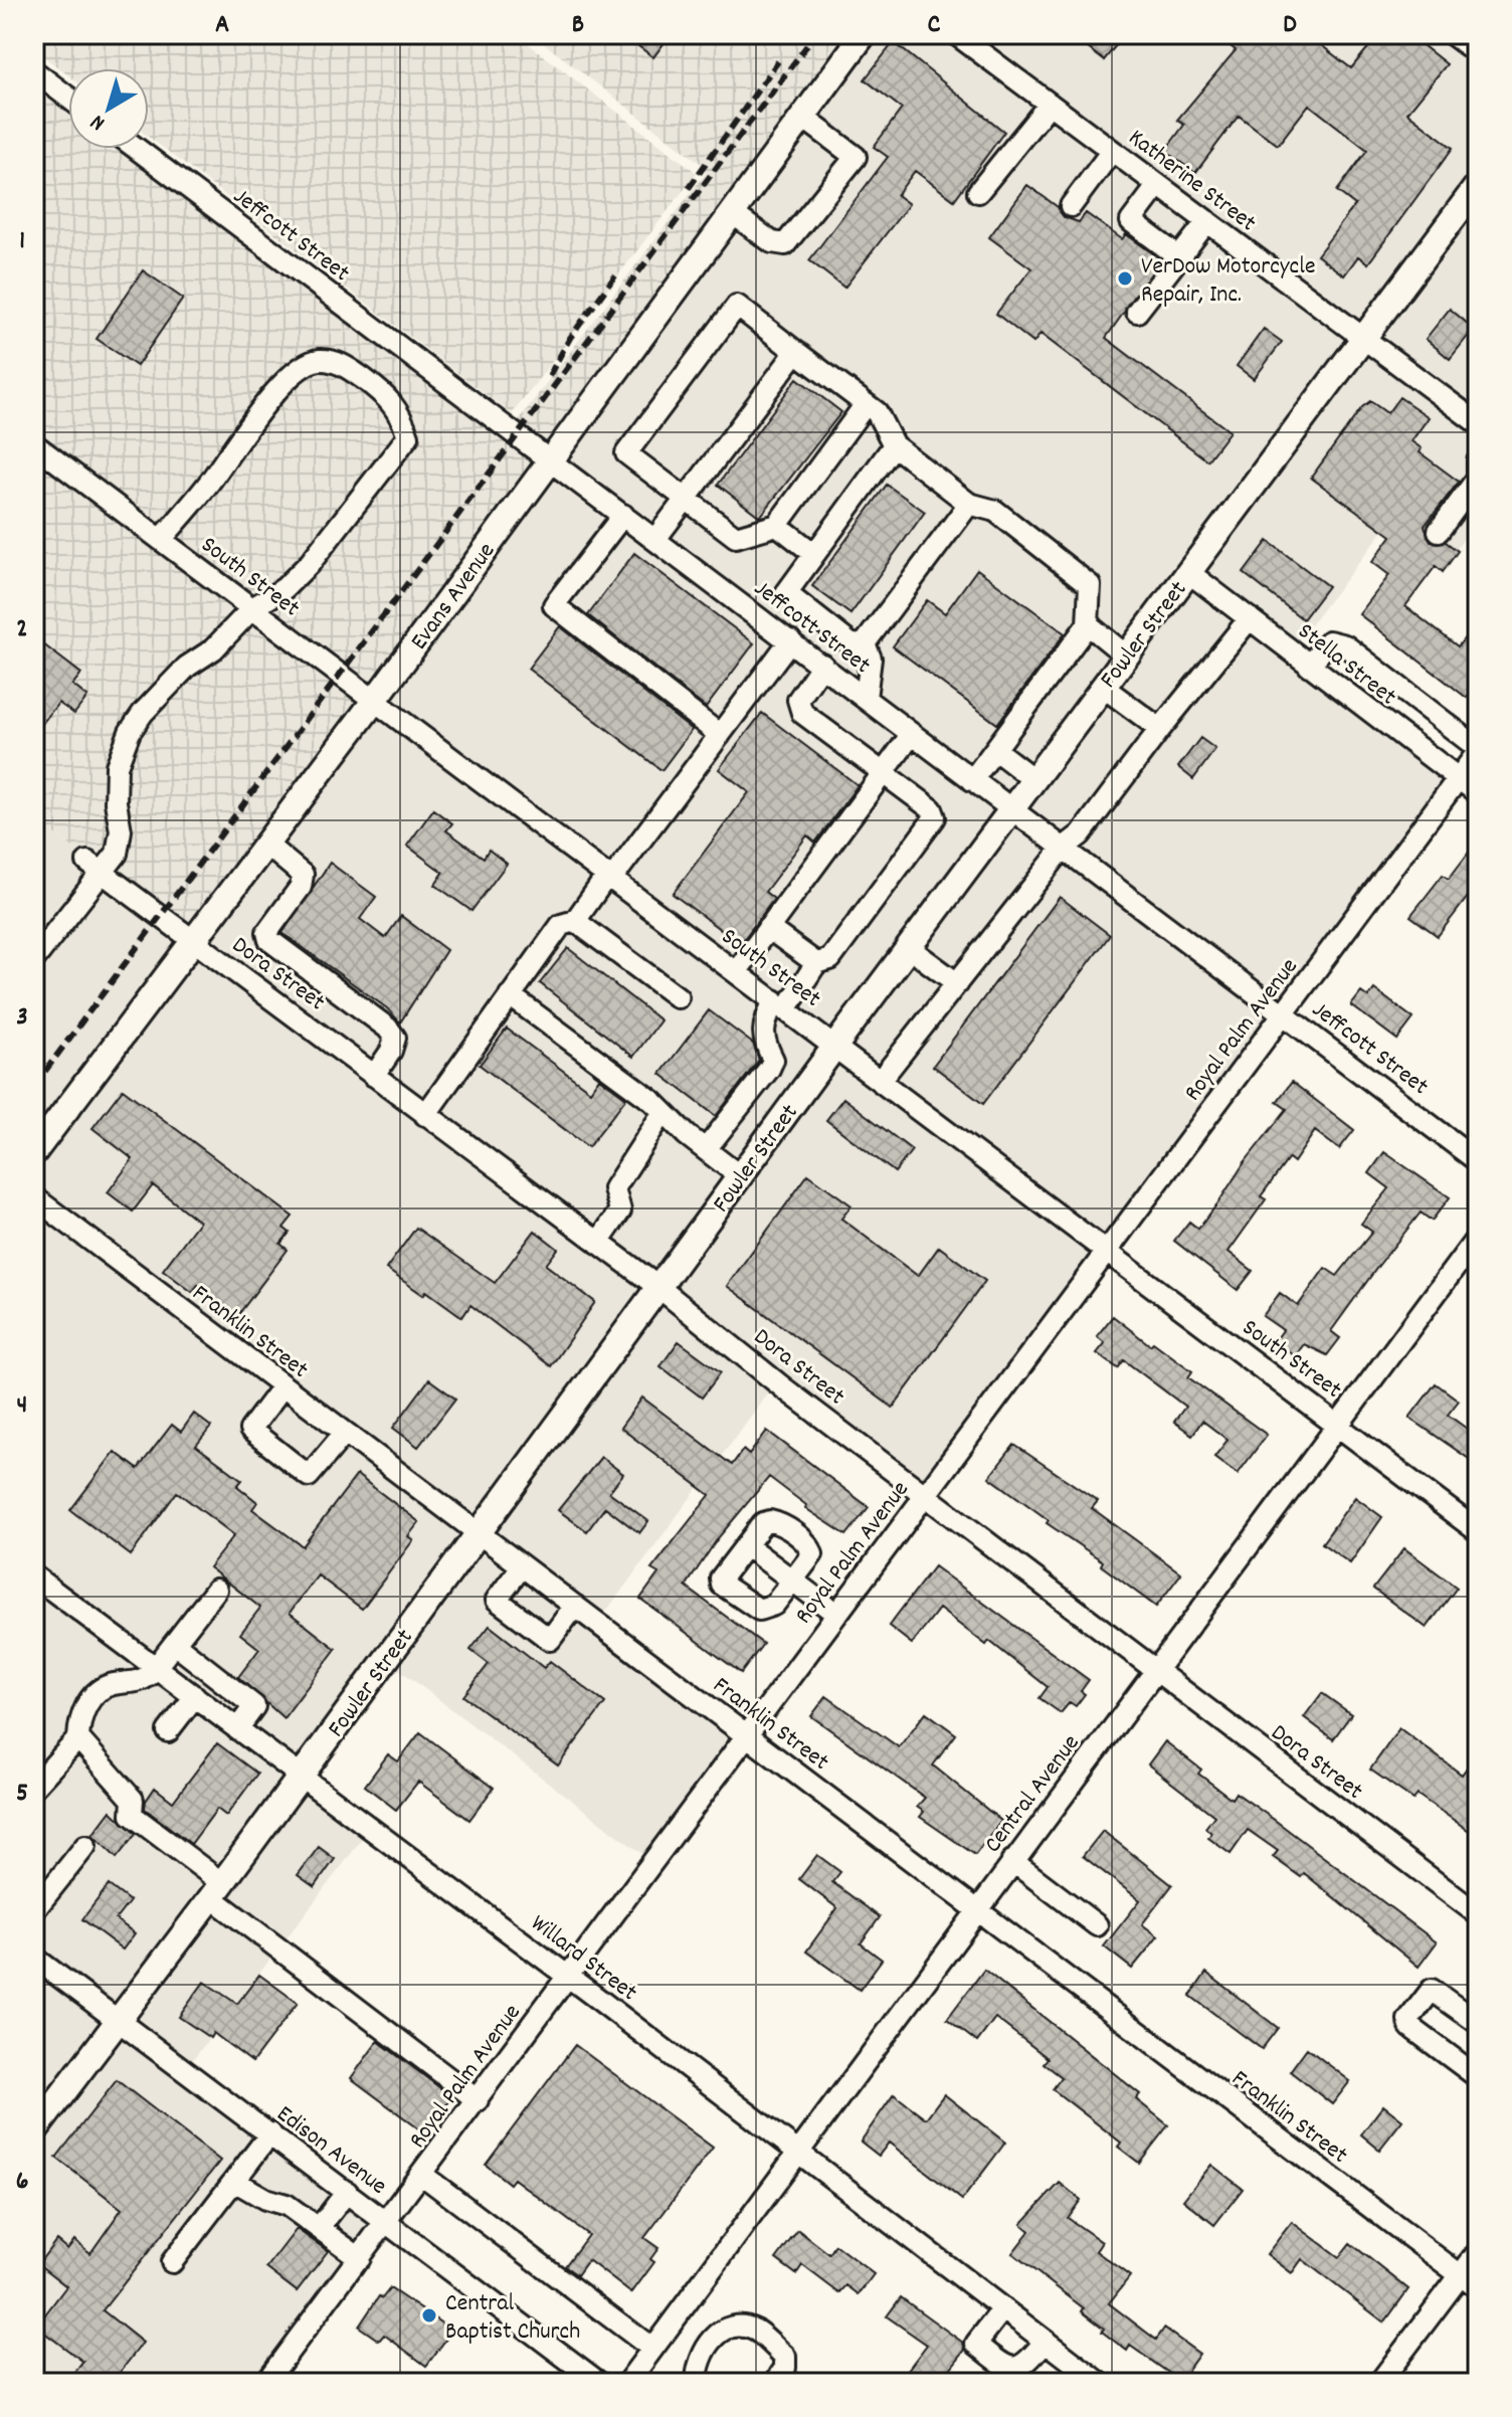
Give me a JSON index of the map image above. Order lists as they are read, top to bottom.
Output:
{
  "streets": {
    "main road": ["Evans Avenue", "Fowler Street"],
    "street": [
      "Katherine Street",
      "Jeffcott Street",
      "South Street",
      "Stella Street",
      "Dora Street",
      "Royal Palm Avenue",
      "Franklin Street",
      "Central Avenue",
      "Willard Street",
      "Edison Avenue"
    ]
  },
  "crossings": [
    ["Katherine Street", "Fowler Street"],
    ["Jeffcott Street", "Evans Avenue"],
    ["Jeffcott Street", "Fowler Street"],
    ["Jeffcott Street", "Royal Palm Avenue"],
    ["South Street", "Evans Avenue"],
    ["South Street", "Fowler Street"],
    ["South Street", "Royal Palm Avenue"],
    ["South Street", "Central Avenue"],
    ["Evans Avenue", "Dora Street"],
    ["Fowler Street", "Stella Street"],
    ["Fowler Street", "Dora Street"],
    ["Fowler Street", "Franklin Street"],
    ["Fowler Street", "Willard Street"],
    ["Fowler Street", "Edison Avenue"],
    ["Stella Street", "Royal Palm Avenue"],
    ["Dora Street", "Royal Palm Avenue"],
    ["Dora Street", "Central Avenue"],
    ["Royal Palm Avenue", "Franklin Street"],
    ["Royal Palm Avenue", "Willard Street"],
    ["Royal Palm Avenue", "Edison Avenue"],
    ["Franklin Street", "Central Avenue"],
    ["Central Avenue", "Willard Street"]
  ],
  "places": ["VerDow Motorcycle Repair, Inc.", "Central Baptist Church"],
  "north": "bottom left",
  "grid": {
    "columns": [
      "A",
      "B",
      "C",
      "D"
    ],
    "rows": [
      "1",
      "2",
      "3",
      "4",
      "5",
      "6"
    ]
  }
}
